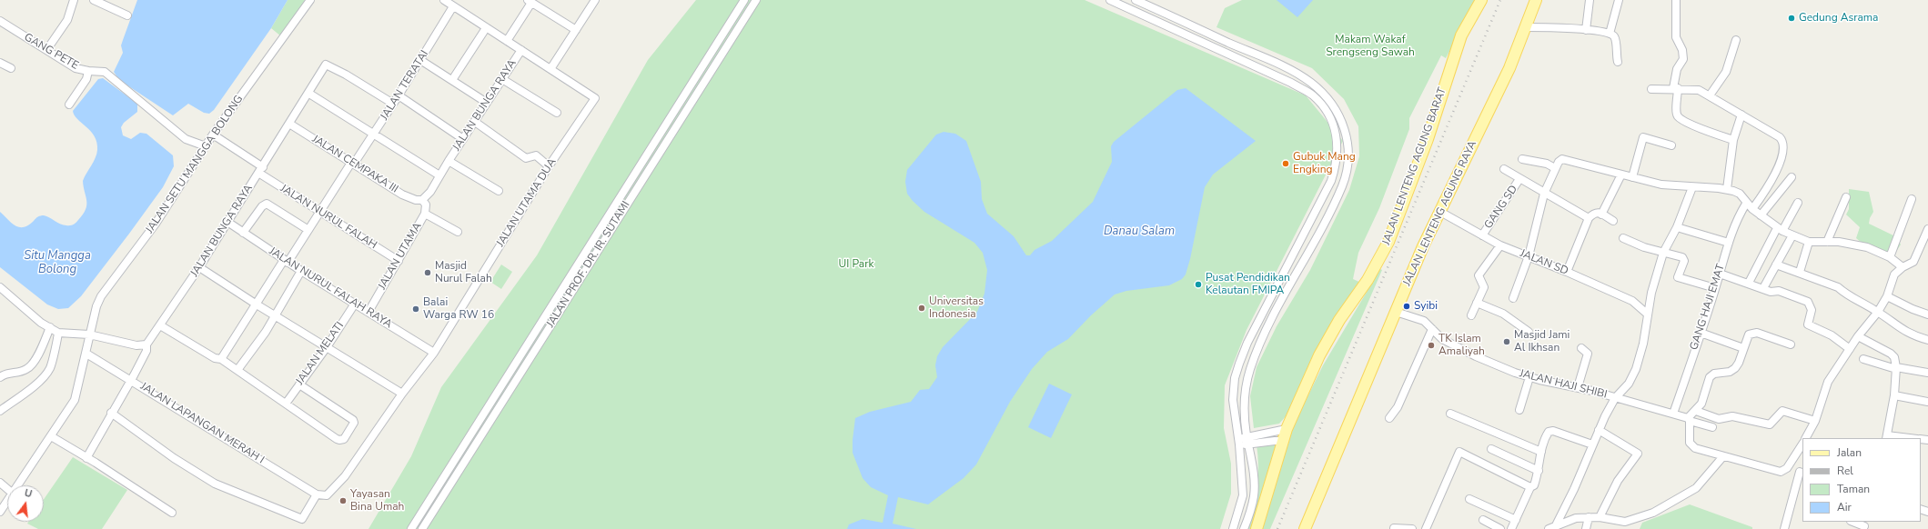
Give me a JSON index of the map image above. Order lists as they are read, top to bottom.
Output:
{
  "streets": {
    "main road": ["JALAN LENTENG AGUNG BARAT", "JALAN LENTENG AGUNG RAYA"],
    "street": [
      "GANG PETE",
      "JALAN TERATAI",
      "JALAN BUNGA RAYA",
      "JALAN SETU MANGGA BOLONG",
      "JALAN CEMPAKA III",
      "JALAN UTAMA DUA",
      "GANG SD",
      "JALAN NURUL FALAH",
      "JALAN UTAMA",
      "JALAN SD",
      "JALAN PROF. DR. IR. SUTAMI",
      "JALAN NURUL FALAH RAYA",
      "GANG HAJI EMAT",
      "JALAN MELATI",
      "JALAN HAJI SHIBI",
      "JALAN LAPANGAN MERAH I"
    ]
  },
  "crossings": [
    ["JALAN TERATAI", "JALAN BUNGA RAYA"],
    ["JALAN TERATAI", "JALAN CEMPAKA III"],
    ["JALAN TERATAI", "JALAN NURUL FALAH"],
    ["JALAN BUNGA RAYA", "JALAN CEMPAKA III"],
    ["JALAN BUNGA RAYA", "JALAN UTAMA DUA"],
    ["JALAN BUNGA RAYA", "JALAN NURUL FALAH"],
    ["JALAN BUNGA RAYA", "JALAN UTAMA"],
    ["JALAN BUNGA RAYA", "JALAN NURUL FALAH RAYA"],
    ["JALAN BUNGA RAYA", "JALAN LAPANGAN MERAH I"],
    ["JALAN SETU MANGGA BOLONG", "JALAN NURUL FALAH"],
    ["JALAN SETU MANGGA BOLONG", "JALAN LAPANGAN MERAH I"],
    ["JALAN CEMPAKA III", "JALAN UTAMA"],
    ["JALAN UTAMA DUA", "JALAN NURUL FALAH RAYA"],
    ["JALAN UTAMA DUA", "JALAN LAPANGAN MERAH I"],
    ["GANG SD", "JALAN SD"],
    ["JALAN LENTENG AGUNG RAYA", "JALAN SD"],
    ["JALAN LENTENG AGUNG RAYA", "JALAN HAJI SHIBI"],
    ["JALAN NURUL FALAH", "JALAN UTAMA"],
    ["JALAN UTAMA", "JALAN NURUL FALAH RAYA"],
    ["JALAN SD", "JALAN HAJI SHIBI"],
    ["JALAN NURUL FALAH RAYA", "JALAN MELATI"],
    ["GANG HAJI EMAT", "JALAN HAJI SHIBI"]
  ],
  "water": ["Danau Salam", "Situ Mangga Bolong"],
  "parks": ["Makam Wakaf Srengseng Sawah", "UI Park"],
  "places": [
    "Gedung Asrama",
    "Gubuk Mang Engking",
    "Masjid Nurul Falah",
    "Pusat Pendidikan Kelautan FMIPA",
    "Syibi",
    "Universitas Indonesia",
    "Balai Warga RW 16",
    "Masjid Jami Al Ikhsan",
    "TK Islam Amaliyah",
    "Yayasan Bina Umah"
  ],
  "legend": [
    "Jalan",
    "Rel",
    "Taman",
    "Air"
  ],
  "north": "top"
}
